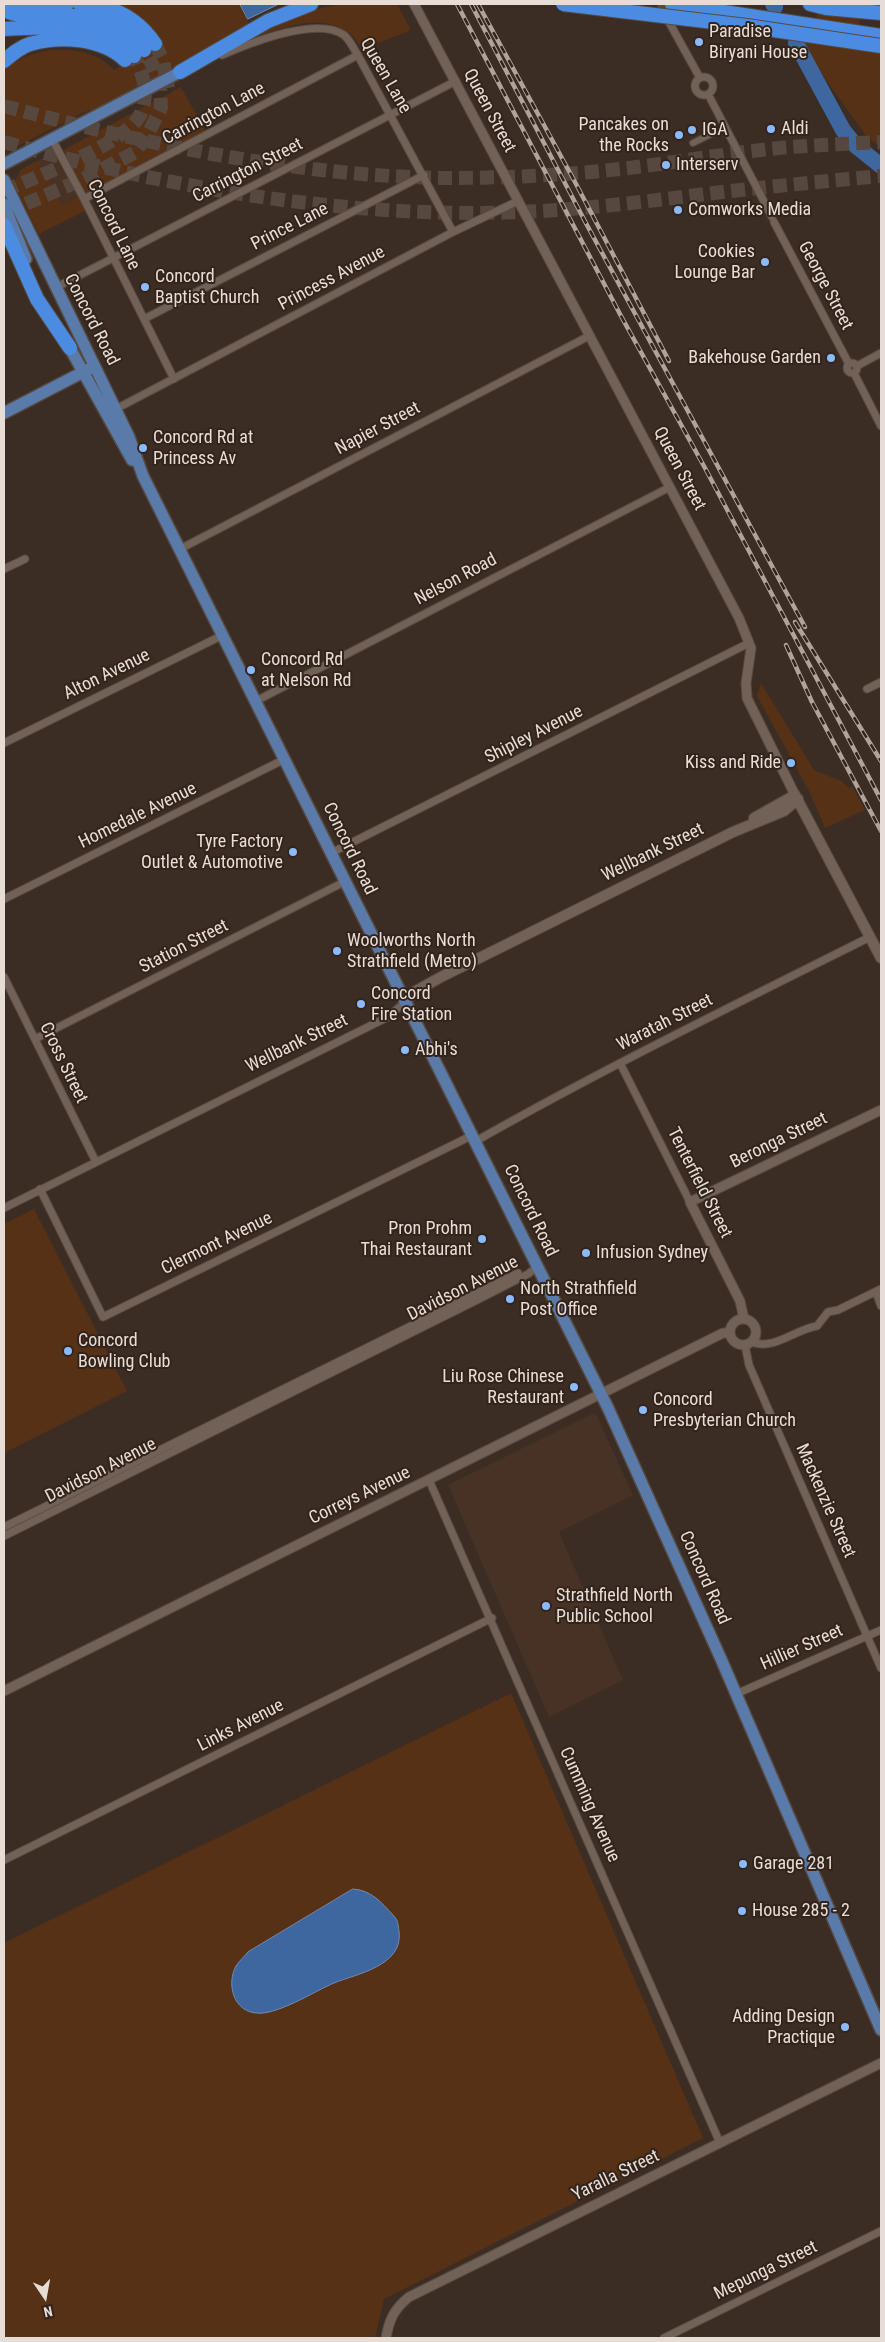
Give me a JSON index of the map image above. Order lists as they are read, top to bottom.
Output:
{
  "streets": {
    "main road": ["Queen Street", "Concord Road", "Wellbank Street"],
    "street": [
      "Queen Lane",
      "Carrington Lane",
      "Carrington Street",
      "Concord Lane",
      "Prince Lane",
      "Princess Avenue",
      "George Street",
      "Napier Street",
      "Nelson Road",
      "Alton Avenue",
      "Shipley Avenue",
      "Homedale Avenue",
      "Station Street",
      "Waratah Street",
      "Cross Street",
      "Beronga Street",
      "Tenterfield Street",
      "Clermont Avenue",
      "Davidson Avenue",
      "Correys Avenue",
      "Mackenzie Street",
      "Hillier Street",
      "Links Avenue",
      "Cumming Avenue",
      "Yaralla Street",
      "Mepunga Street"
    ]
  },
  "crossings": [
    ["Queen Lane", "Carrington Lane"],
    ["Queen Lane", "Carrington Street"],
    ["Queen Lane", "Prince Lane"],
    ["Queen Lane", "Princess Avenue"],
    ["Queen Street", "Carrington Street"],
    ["Queen Street", "Princess Avenue"],
    ["Queen Street", "Napier Street"],
    ["Queen Street", "Nelson Road"],
    ["Queen Street", "Shipley Avenue"],
    ["Queen Street", "Wellbank Street"],
    ["Queen Street", "Waratah Street"],
    ["Carrington Lane", "Concord Lane"],
    ["Carrington Street", "Concord Lane"],
    ["Carrington Street", "Concord Road"],
    ["Concord Lane", "Prince Lane"],
    ["Concord Lane", "Princess Avenue"],
    ["Princess Avenue", "Concord Road"],
    ["Concord Road", "Napier Street"],
    ["Concord Road", "Nelson Road"],
    ["Concord Road", "Alton Avenue"],
    ["Concord Road", "Shipley Avenue"],
    ["Concord Road", "Homedale Avenue"],
    ["Concord Road", "Wellbank Street"],
    ["Concord Road", "Station Street"],
    ["Concord Road", "Waratah Street"],
    ["Concord Road", "Clermont Avenue"],
    ["Concord Road", "Davidson Avenue"],
    ["Concord Road", "Correys Avenue"],
    ["Concord Road", "Hillier Street"],
    ["Wellbank Street", "Cross Street"],
    ["Wellbank Street", "Clermont Avenue"],
    ["Station Street", "Cross Street"],
    ["Waratah Street", "Tenterfield Street"],
    ["Waratah Street", "Clermont Avenue"],
    ["Beronga Street", "Tenterfield Street"],
    ["Tenterfield Street", "Correys Avenue"],
    ["Tenterfield Street", "Mackenzie Street"],
    ["Correys Avenue", "Mackenzie Street"],
    ["Correys Avenue", "Cumming Avenue"],
    ["Mackenzie Street", "Hillier Street"],
    ["Links Avenue", "Cumming Avenue"],
    ["Cumming Avenue", "Yaralla Street"]
  ],
  "places": [
    "Paradise Biryani House",
    "Aldi",
    "IGA",
    "Pancakes on the Rocks",
    "Interserv",
    "Comworks Media",
    "Cookies Lounge Bar",
    "Concord Baptist Church",
    "Bakehouse Garden",
    "Concord Rd at Princess Av",
    "Concord Rd at Nelson Rd",
    "Kiss and Ride",
    "Tyre Factory Outlet & Automotive",
    "Woolworths North Strathfield (Metro)",
    "Concord Fire Station",
    "Abhi's",
    "Pron Prohm Thai Restaurant",
    "Infusion Sydney",
    "North Strathfield Post Office",
    "Concord Bowling Club",
    "Liu Rose Chinese Restaurant",
    "Concord Presbyterian Church",
    "Strathfield North Public School",
    "Garage 281",
    "House 285 - 2",
    "Adding Design Practique"
  ],
  "north": "bottom"
}
